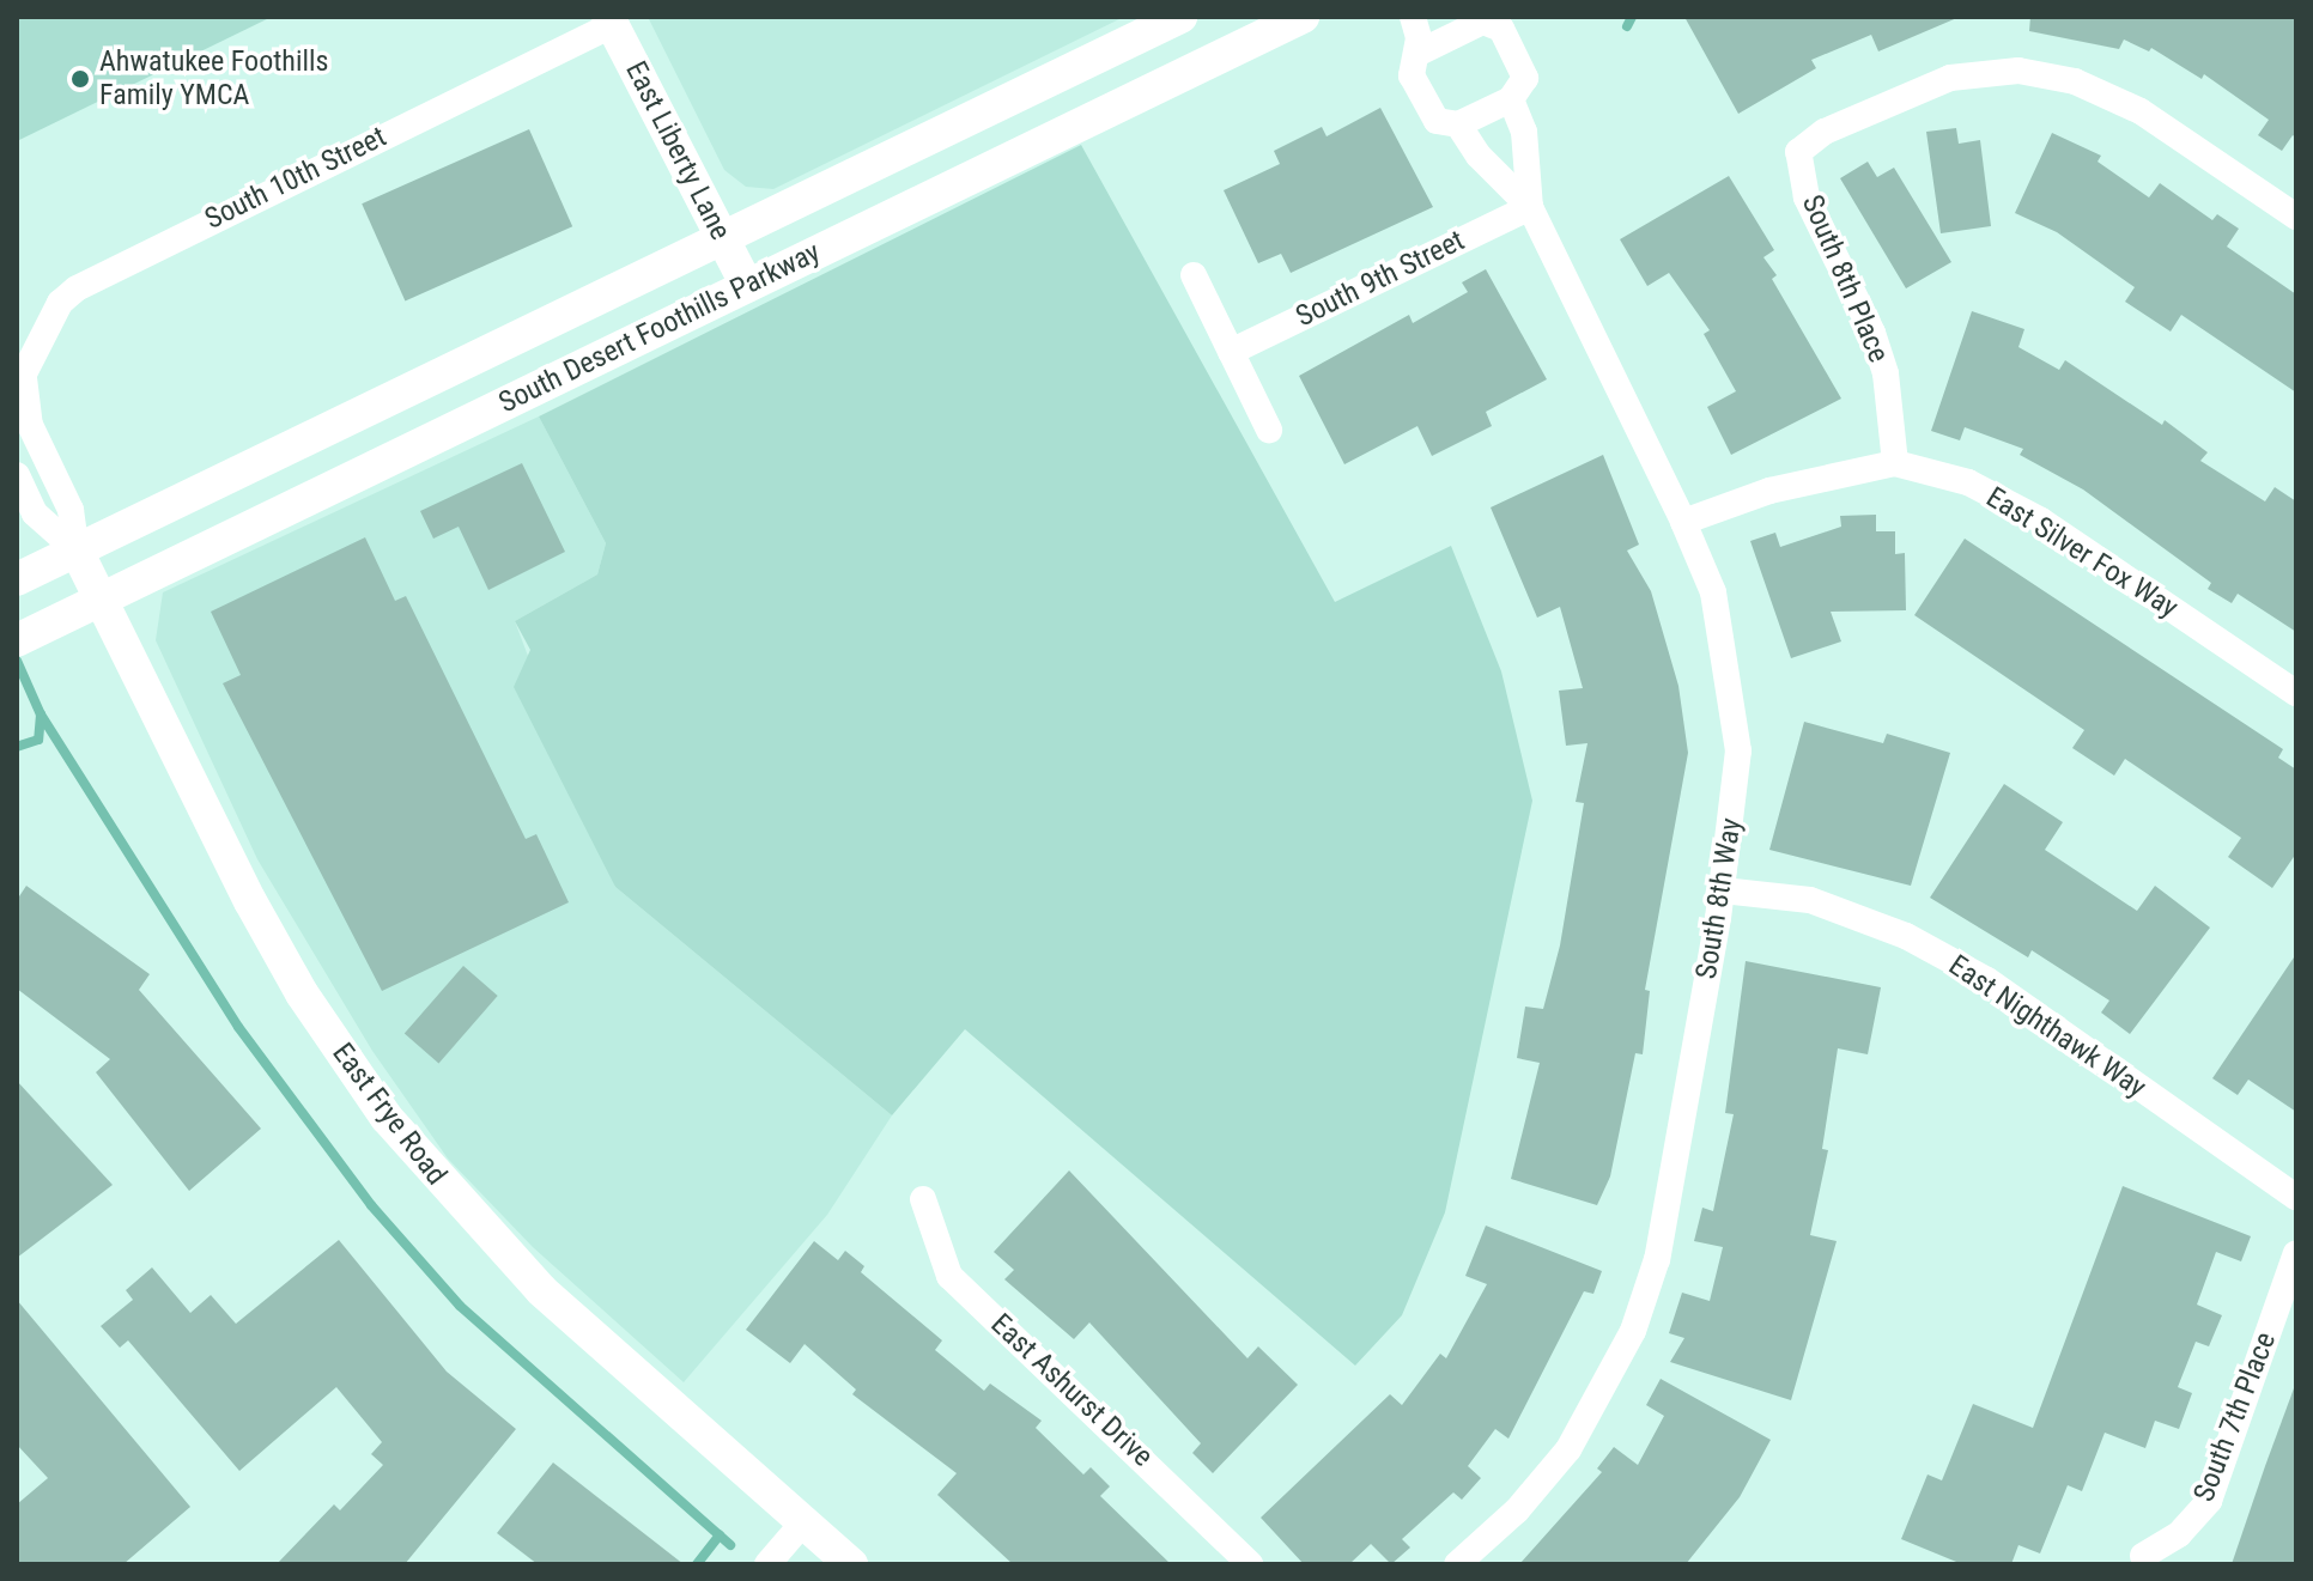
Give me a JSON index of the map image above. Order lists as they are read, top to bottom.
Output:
{
  "streets": {
    "street": [
      "East Liberty Lane",
      "South 10th Street",
      "South 9th Street",
      "South 8th Place",
      "South Desert Foothills Parkway",
      "East Silver Fox Way",
      "South 8th Way",
      "East Nighthawk Way",
      "East Frye Road",
      "East Ashurst Drive",
      "South 7th Place"
    ]
  },
  "crossings": [
    ["East Liberty Lane", "South 10th Street"],
    ["East Liberty Lane", "South Desert Foothills Parkway"],
    ["South 10th Street", "East Frye Road"],
    ["South 9th Street", "South 8th Way"],
    ["South 8th Place", "East Silver Fox Way"],
    ["South Desert Foothills Parkway", "East Frye Road"],
    ["East Silver Fox Way", "South 8th Way"],
    ["South 8th Way", "East Nighthawk Way"]
  ],
  "places": ["Ahwatukee Foothills Family YMCA"]
}
